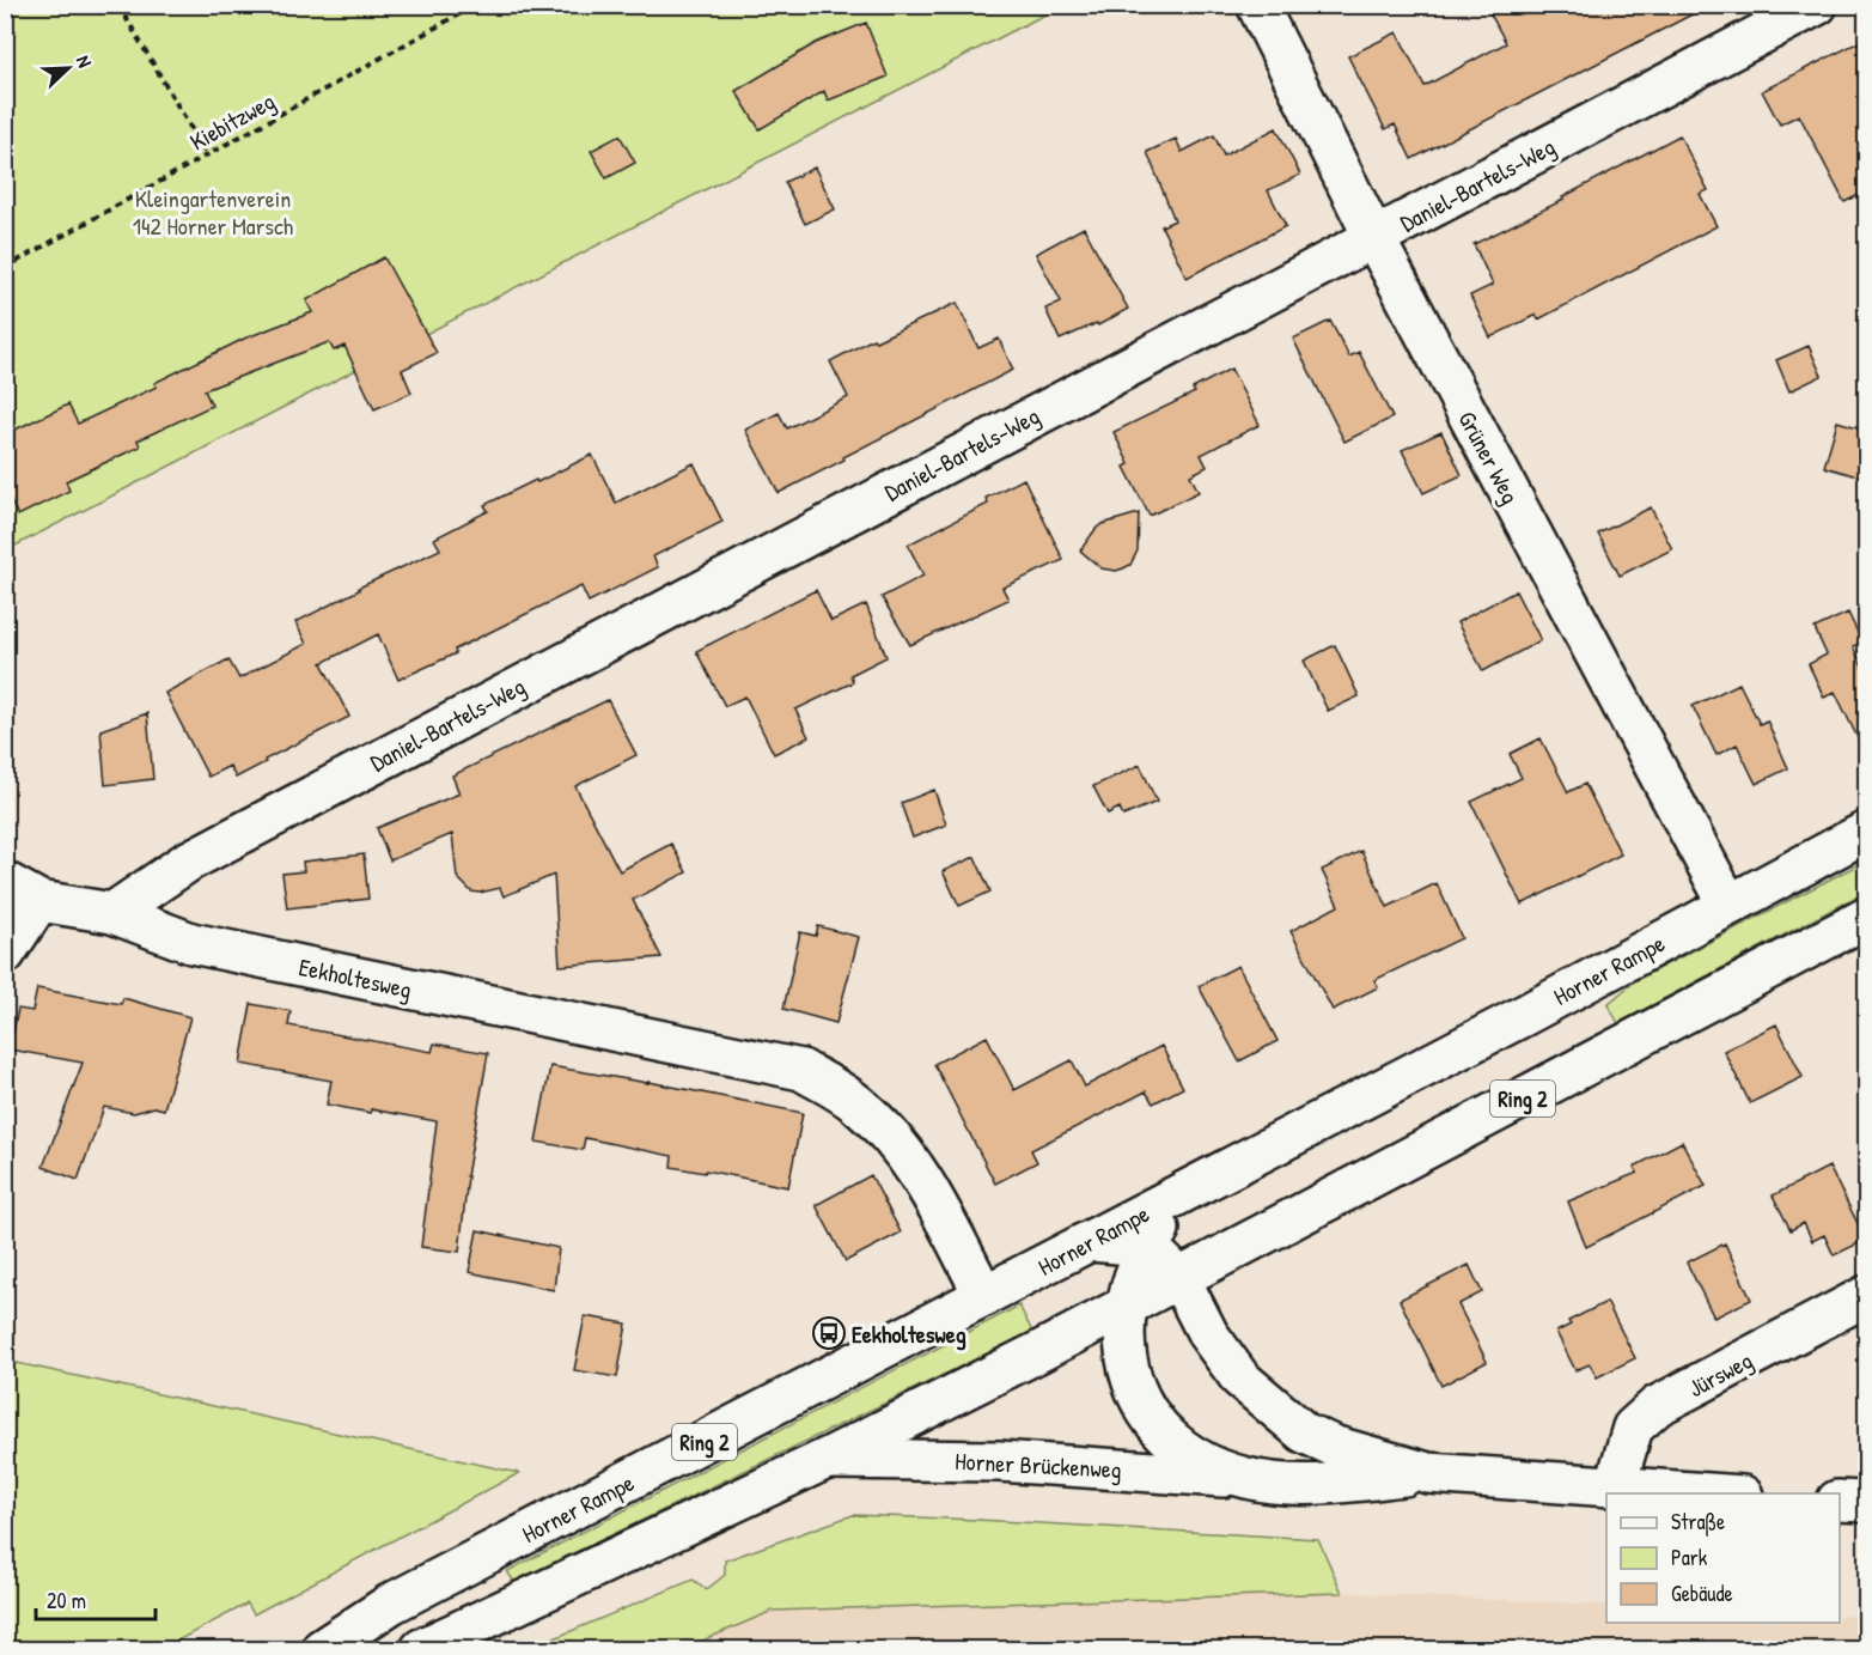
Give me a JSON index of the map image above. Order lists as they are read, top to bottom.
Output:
{
  "streets": {
    "street": [
      "Daniel-Bartels-Weg",
      "Grüner Weg",
      "Horner Rampe",
      "Eekholtesweg",
      "Ring 2",
      "Jürsweg",
      "Horner Brückenweg"
    ],
    "path": ["Kiebitzweg"]
  },
  "crossings": [
    ["Daniel-Bartels-Weg", "Grüner Weg"],
    ["Daniel-Bartels-Weg", "Eekholtesweg"],
    ["Grüner Weg", "Horner Rampe"],
    ["Horner Rampe", "Eekholtesweg"],
    ["Horner Rampe", "Horner Brückenweg"],
    ["Ring 2", "Horner Brückenweg"],
    ["Jürsweg", "Horner Brückenweg"]
  ],
  "parks": ["Kleingartenverein 142 Horner Marsch"],
  "places": {
    "bus stop": ["Eekholtesweg"]
  },
  "legend": ["Straße", "Park", "Gebäude"],
  "scale_bar": "20 m",
  "north": "top right"
}
